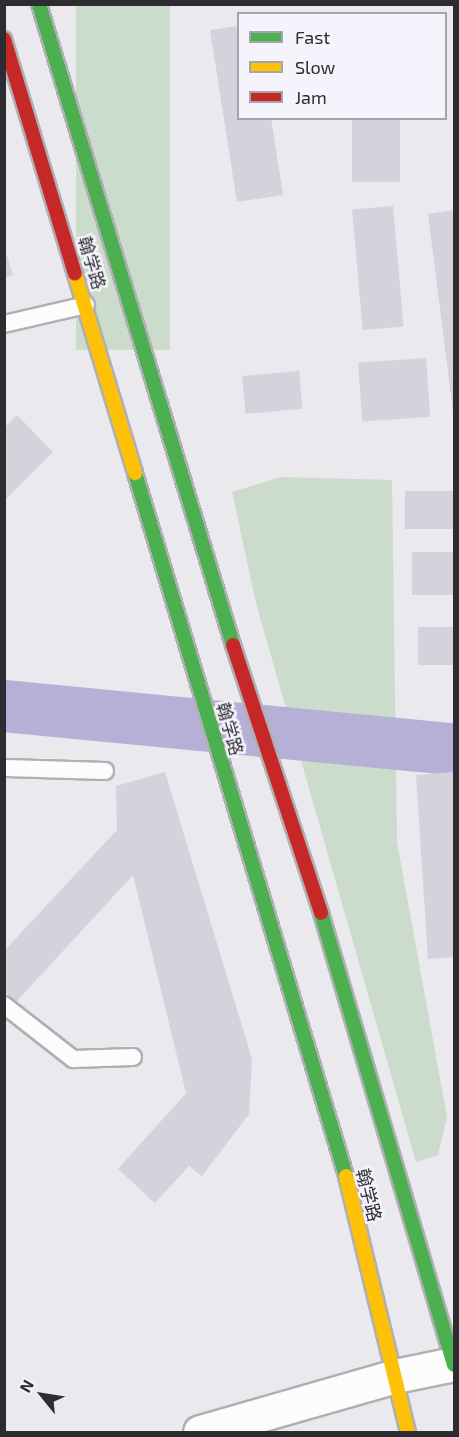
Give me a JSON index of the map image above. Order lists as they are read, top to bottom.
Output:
{
  "streets": {
    "street": ["翰学路"]
  },
  "legend": ["Fast", "Slow", "Jam"],
  "north": "top left"
}
